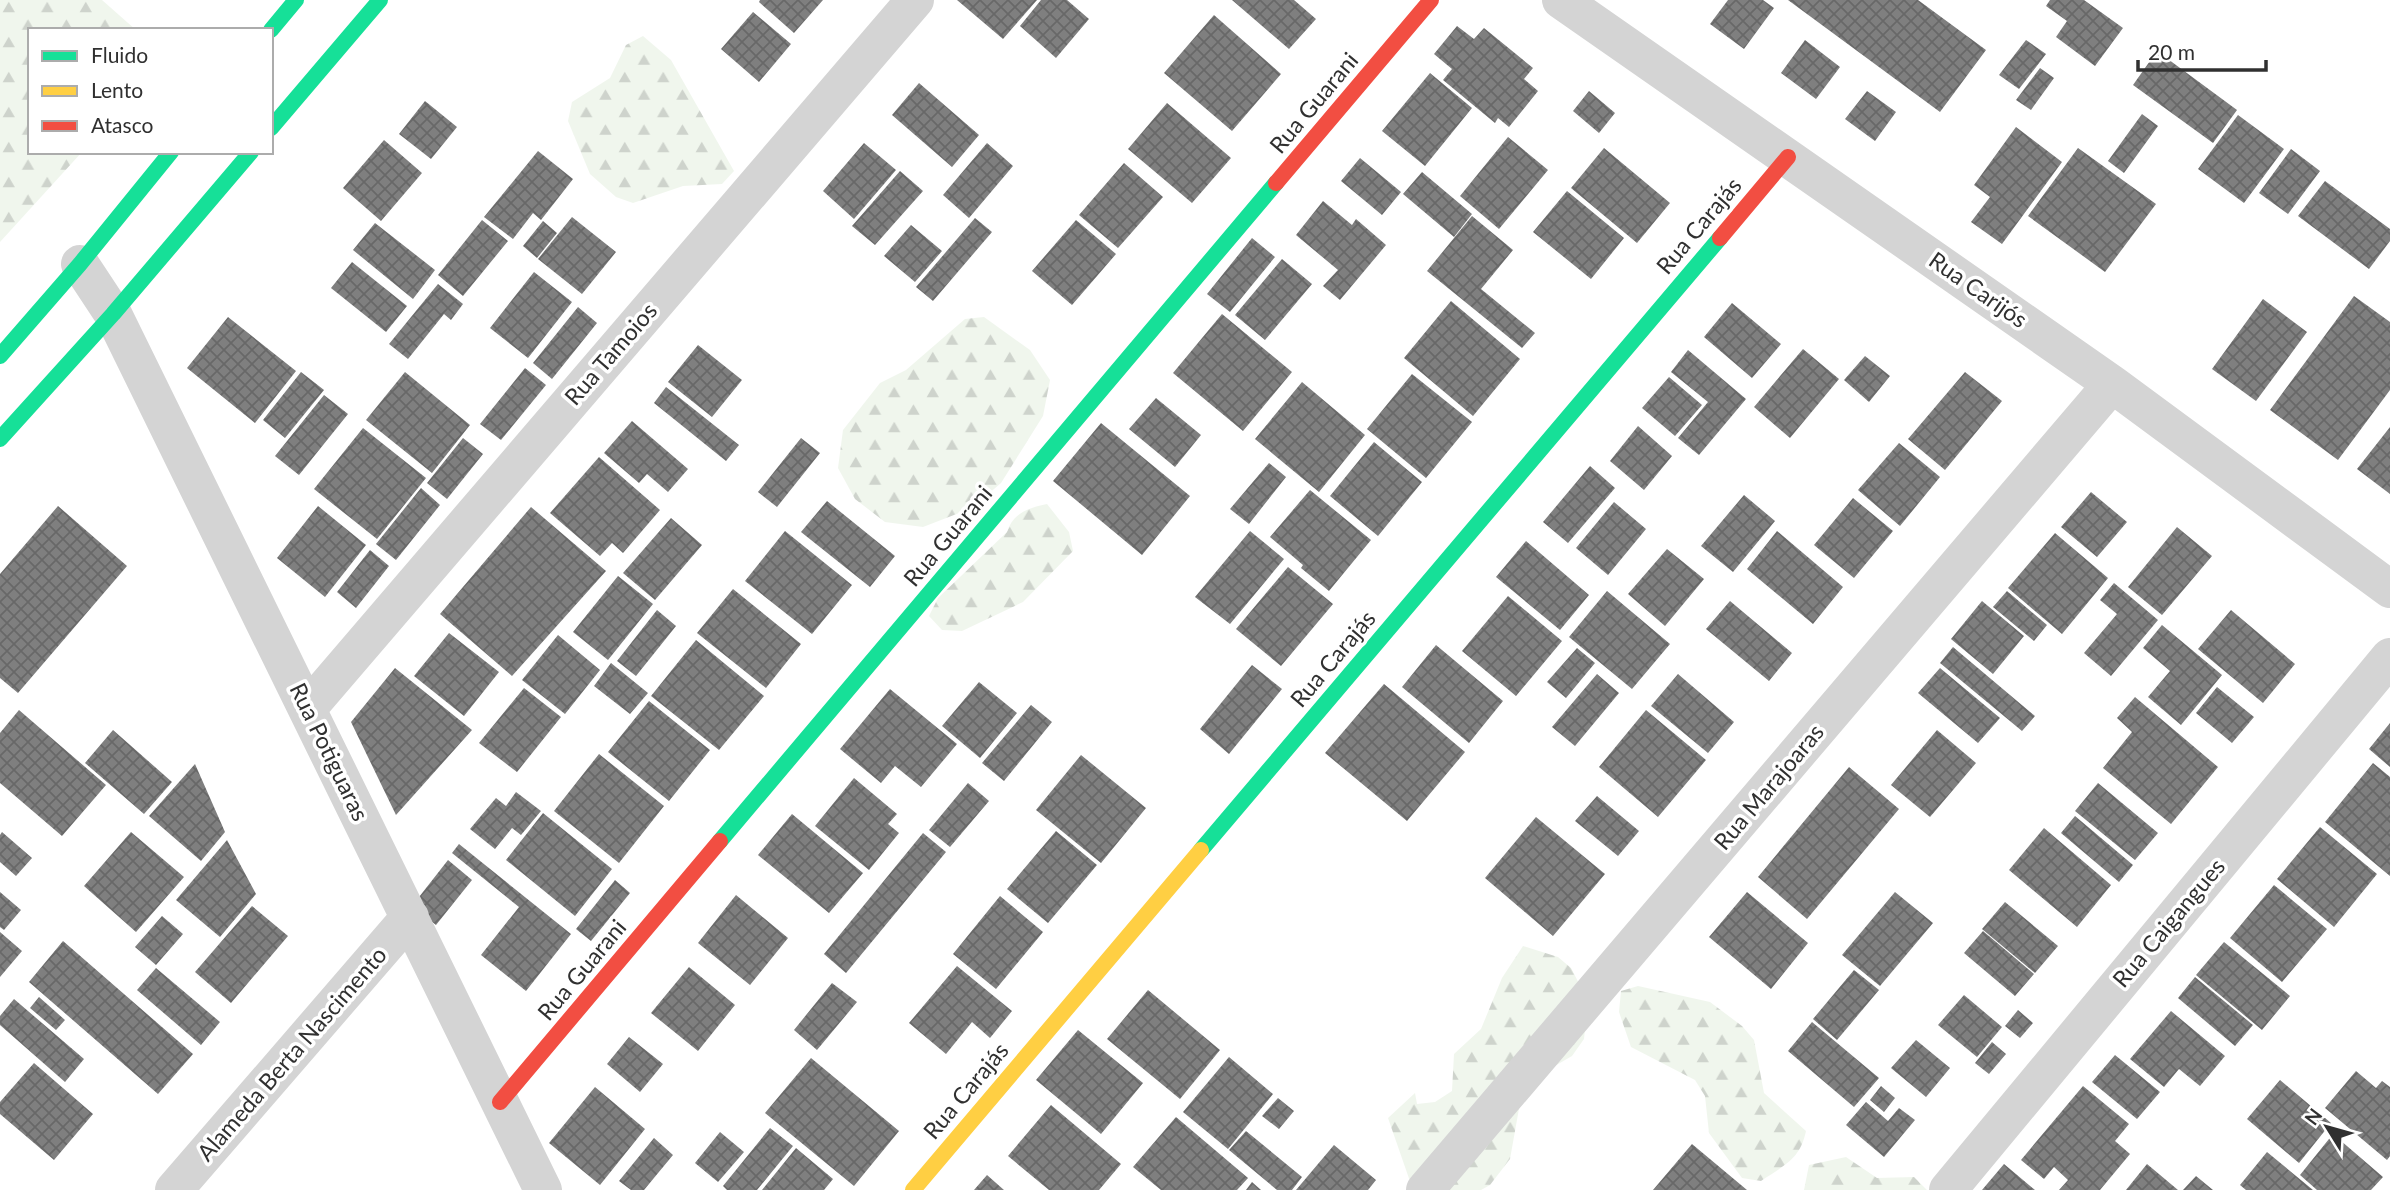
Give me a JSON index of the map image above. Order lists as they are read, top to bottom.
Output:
{
  "streets": {
    "street": [
      "Rua Guarani",
      "Rua Carajás",
      "Rua Carijós",
      "Rua Tamoios",
      "Rua Potiguaras",
      "Rua Marajoaras",
      "Rua Caigangues",
      "Alameda Berta Nascimento"
    ]
  },
  "crossings": [
    ["Rua Guarani", "Rua Potiguaras"],
    ["Rua Carajás", "Rua Carijós"],
    ["Rua Carijós", "Rua Marajoaras"],
    ["Rua Tamoios", "Rua Potiguaras"],
    ["Rua Potiguaras", "Alameda Berta Nascimento"]
  ],
  "legend": ["Fluido", "Lento", "Atasco"],
  "scale_bar": "20 m",
  "north": "top left"
}
